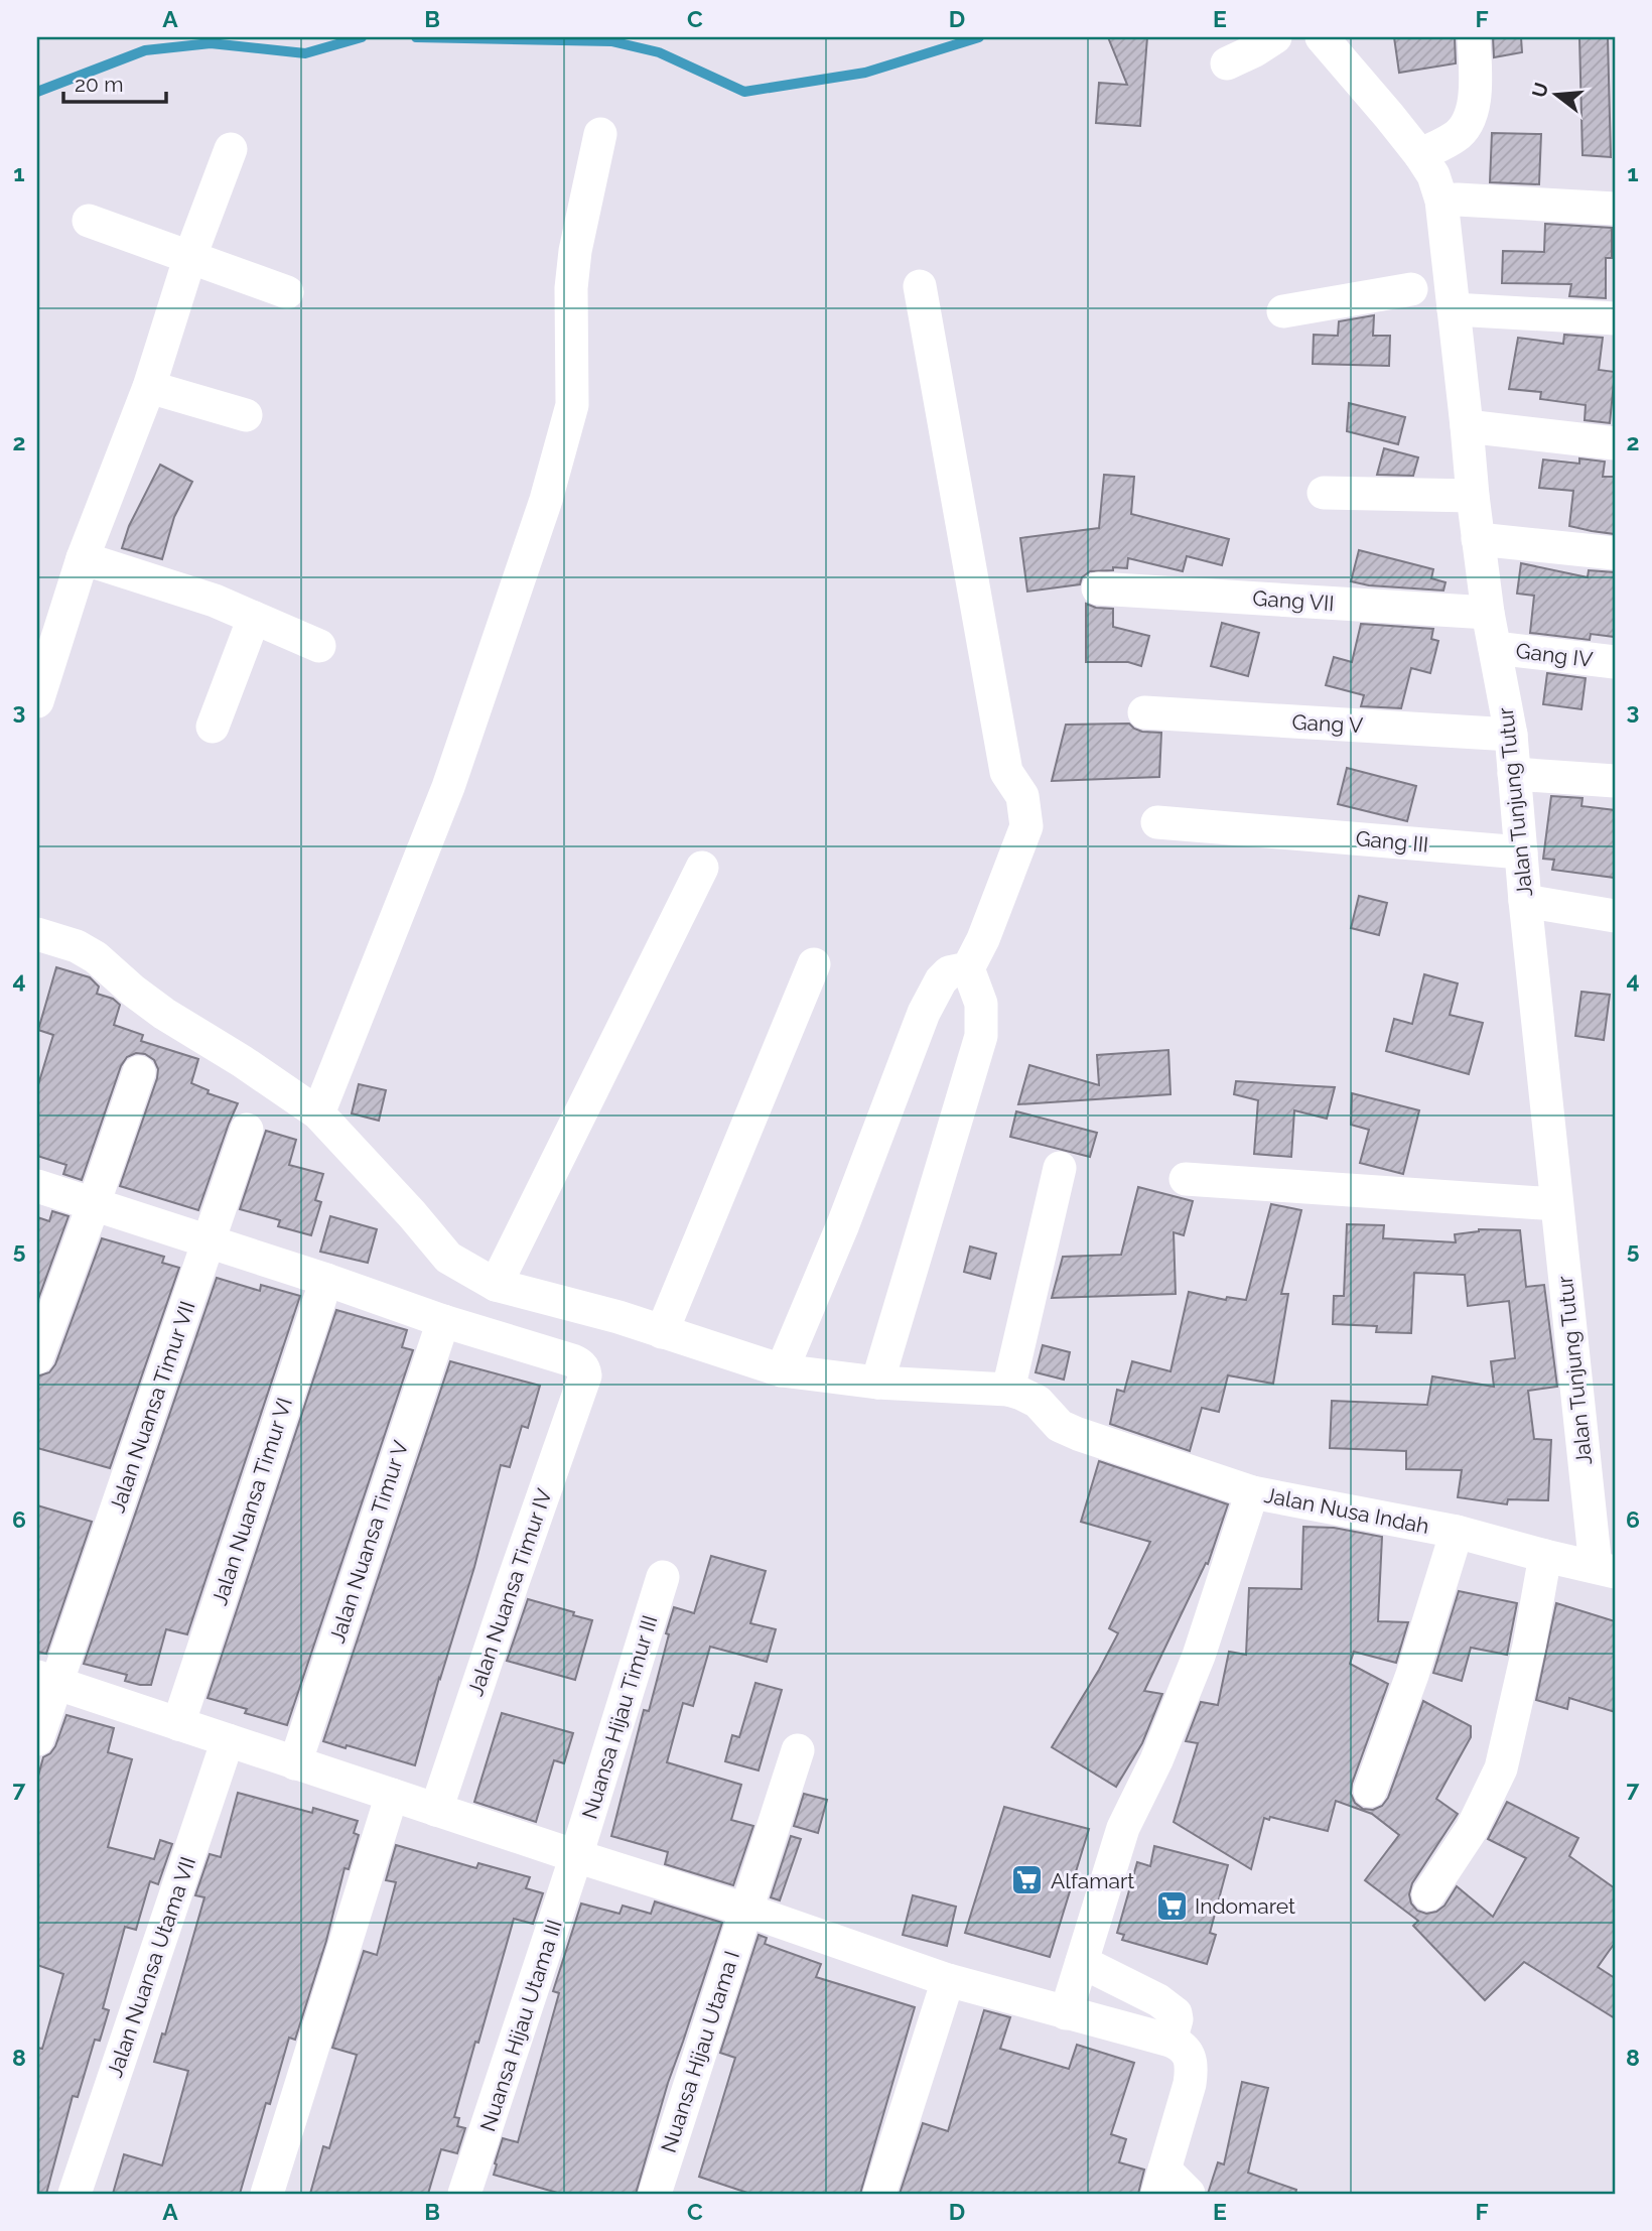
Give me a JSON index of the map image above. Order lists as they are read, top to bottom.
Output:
{
  "streets": {
    "street": [
      "Gang VII",
      "Gang IV",
      "Gang V",
      "Jalan Tunjung Tutur",
      "Gang III",
      "Jalan Nuansa Timur VII",
      "Jalan Nuansa Timur VI",
      "Jalan Nusa Indah",
      "Jalan Nuansa Timur V",
      "Jalan Nuansa Timur IV",
      "Nuansa Hijau Timur III",
      "Jalan Nuansa Utama VII",
      "Nuansa Hijau Utama III",
      "Nuansa Hijau Utama I"
    ]
  },
  "crossings": [
    ["Gang VII", "Jalan Tunjung Tutur"],
    ["Gang IV", "Jalan Tunjung Tutur"],
    ["Gang V", "Jalan Tunjung Tutur"],
    ["Jalan Tunjung Tutur", "Gang III"],
    ["Jalan Tunjung Tutur", "Jalan Nusa Indah"],
    ["Jalan Nuansa Timur V", "Jalan Nuansa Timur IV"],
    ["Nuansa Hijau Timur III", "Nuansa Hijau Utama III"]
  ],
  "places": {
    "supermarket": ["Alfamart", "Indomaret"]
  },
  "scale_bar": "20 m",
  "north": "left",
  "grid": {
    "columns": [
      "A",
      "B",
      "C",
      "D",
      "E",
      "F"
    ],
    "rows": [
      "1",
      "2",
      "3",
      "4",
      "5",
      "6",
      "7",
      "8"
    ]
  }
}
